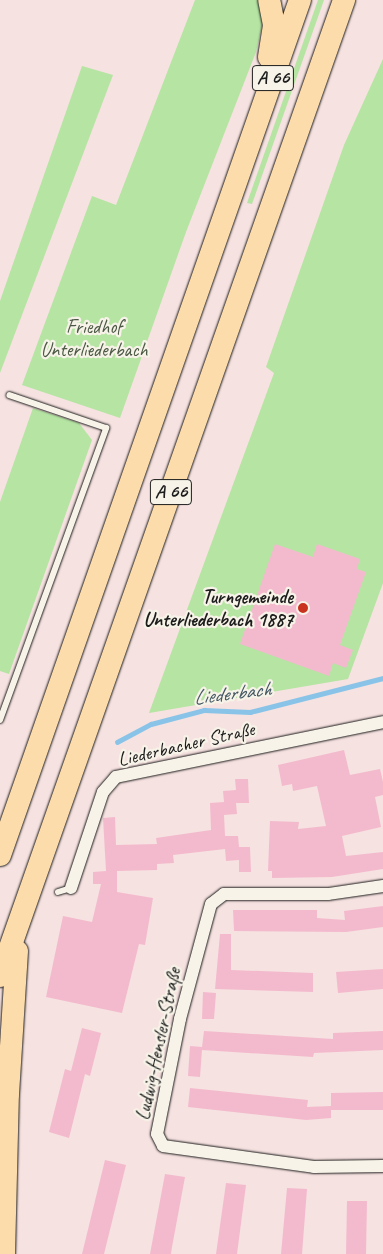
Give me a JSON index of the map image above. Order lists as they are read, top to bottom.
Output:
{
  "streets": {
    "highway": ["A 66"],
    "street": ["Liederbacher Straße", "Ludwig-Hensler-Straße"]
  },
  "water": ["Liederbach"],
  "parks": ["Friedhof Unterliederbach"],
  "places": ["Turngemeinde Unterliederbach 1887"]
}
